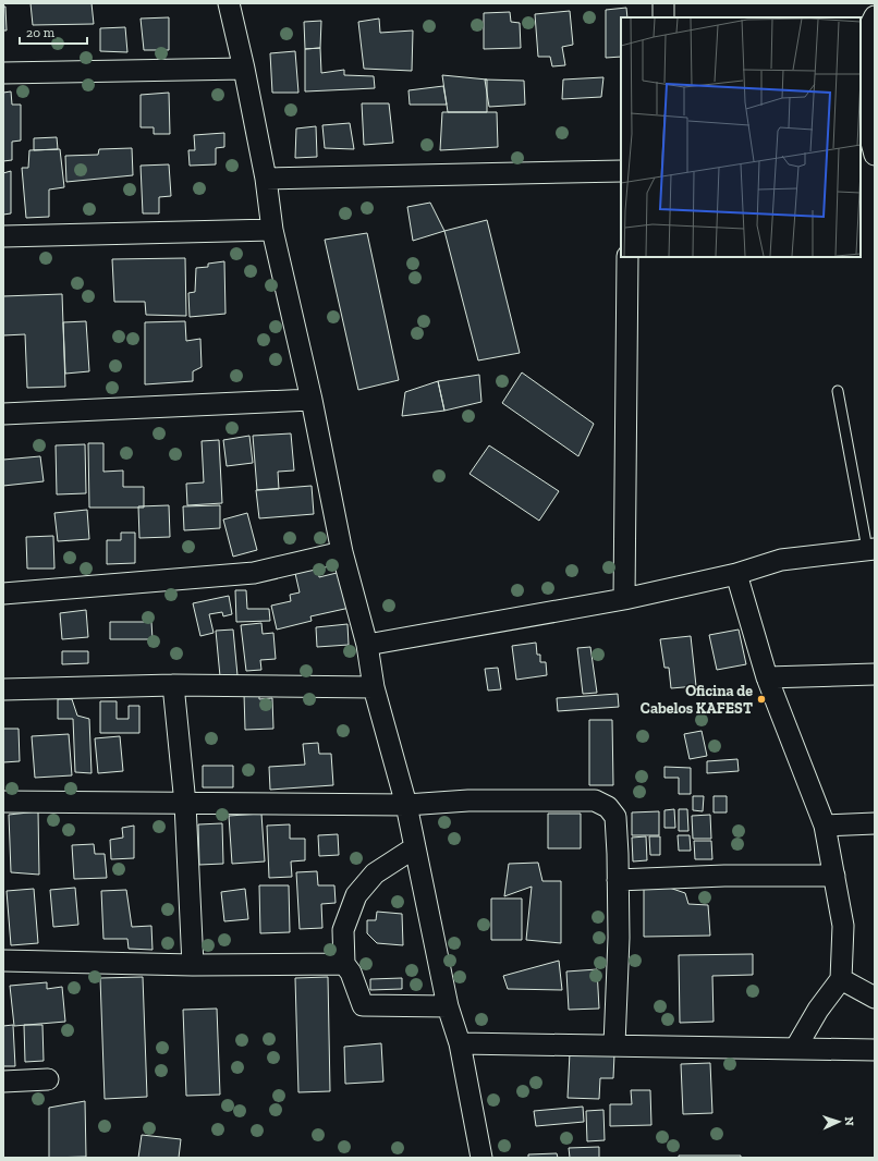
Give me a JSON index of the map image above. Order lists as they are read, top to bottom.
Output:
{
  "places": ["Oficina de Cabelos KAFEST"],
  "scale_bar": "20 m",
  "north": "right"
}
